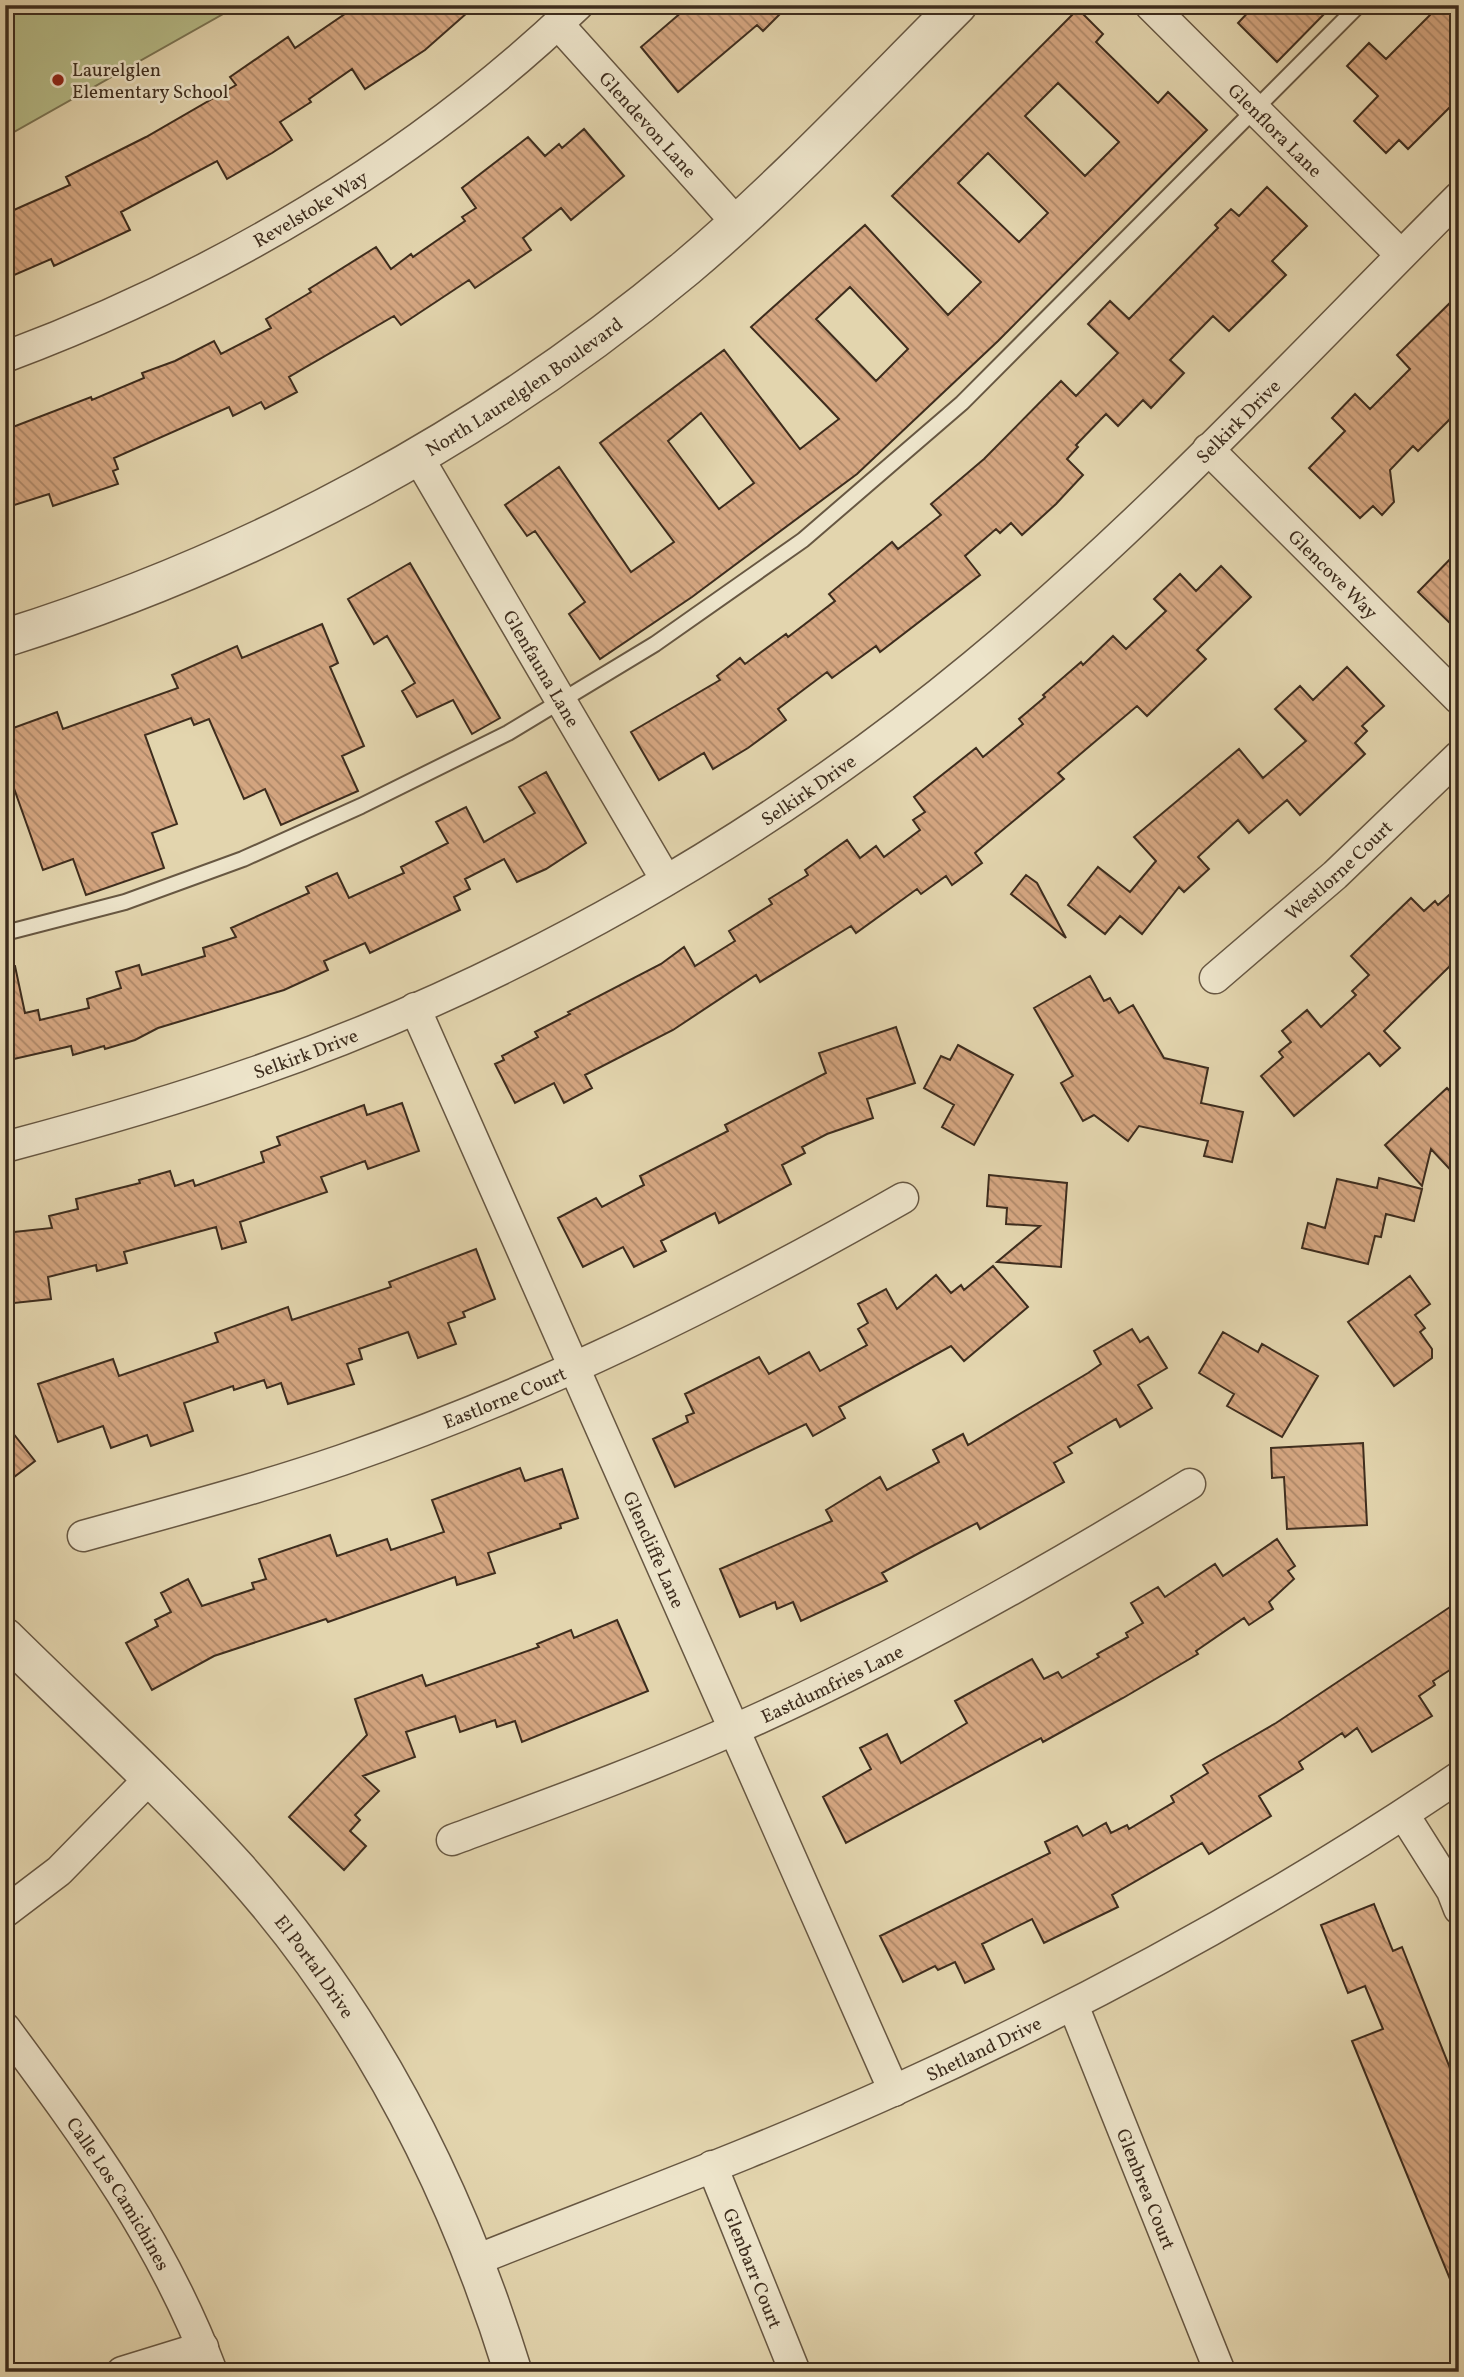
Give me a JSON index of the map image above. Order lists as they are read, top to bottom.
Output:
{
  "streets": {
    "street": [
      "Glendevon Lane",
      "Glenflora Lane",
      "Revelstoke Way",
      "North Laurelglen Boulevard",
      "Selkirk Drive",
      "Glencove Way",
      "Glenfauna Lane",
      "Westlorne Court",
      "Eastlorne Court",
      "Glencliffe Lane",
      "Eastdumfries Lane",
      "El Portal Drive",
      "Shetland Drive",
      "Glenbrea Court",
      "Calle Los Camichines",
      "Glenbarr Court"
    ]
  },
  "crossings": [
    ["Glendevon Lane", "Revelstoke Way"],
    ["Glendevon Lane", "North Laurelglen Boulevard"],
    ["Glenflora Lane", "Selkirk Drive"],
    ["North Laurelglen Boulevard", "Glenfauna Lane"],
    ["Selkirk Drive", "Glencove Way"],
    ["Selkirk Drive", "Glenfauna Lane"],
    ["Selkirk Drive", "Glencliffe Lane"],
    ["Eastlorne Court", "Glencliffe Lane"],
    ["Glencliffe Lane", "Eastdumfries Lane"],
    ["Glencliffe Lane", "Shetland Drive"],
    ["El Portal Drive", "Shetland Drive"],
    ["Shetland Drive", "Glenbrea Court"],
    ["Shetland Drive", "Glenbarr Court"]
  ],
  "places": ["Laurelglen Elementary School"]
}
